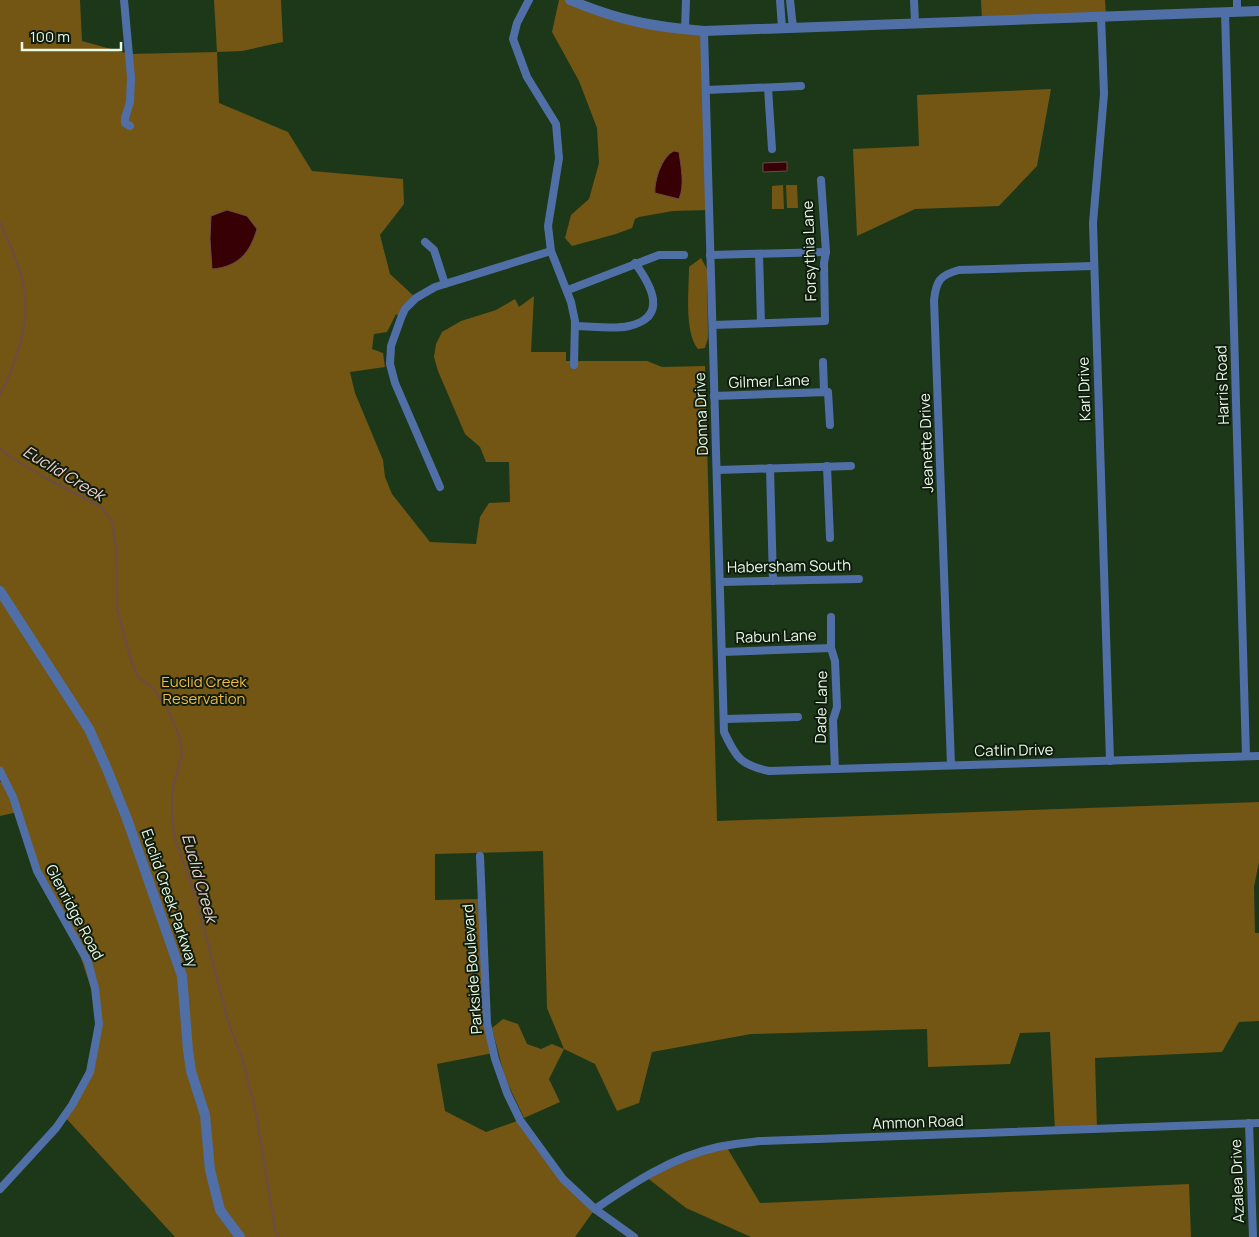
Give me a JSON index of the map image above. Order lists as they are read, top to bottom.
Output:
{
  "streets": {
    "street": [
      "Forsythia Lane",
      "Gilmer Lane",
      "Harris Road",
      "Karl Drive",
      "Donna Drive",
      "Jeanette Drive",
      "Habersham South",
      "Rabun Lane",
      "Dade Lane",
      "Catlin Drive",
      "Euclid Creek Parkway",
      "Glenridge Road",
      "Parkside Boulevard",
      "Ammon Road",
      "Azalea Drive"
    ]
  },
  "crossings": [
    ["Gilmer Lane", "Donna Drive"],
    ["Harris Road", "Catlin Drive"],
    ["Karl Drive", "Jeanette Drive"],
    ["Karl Drive", "Catlin Drive"],
    ["Donna Drive", "Habersham South"],
    ["Donna Drive", "Rabun Lane"],
    ["Donna Drive", "Catlin Drive"],
    ["Jeanette Drive", "Catlin Drive"],
    ["Rabun Lane", "Dade Lane"],
    ["Dade Lane", "Catlin Drive"],
    ["Parkside Boulevard", "Ammon Road"],
    ["Ammon Road", "Azalea Drive"]
  ],
  "water": ["Euclid Creek"],
  "parks": ["Euclid Creek Reservation"],
  "scale_bar": "100 m"
}
